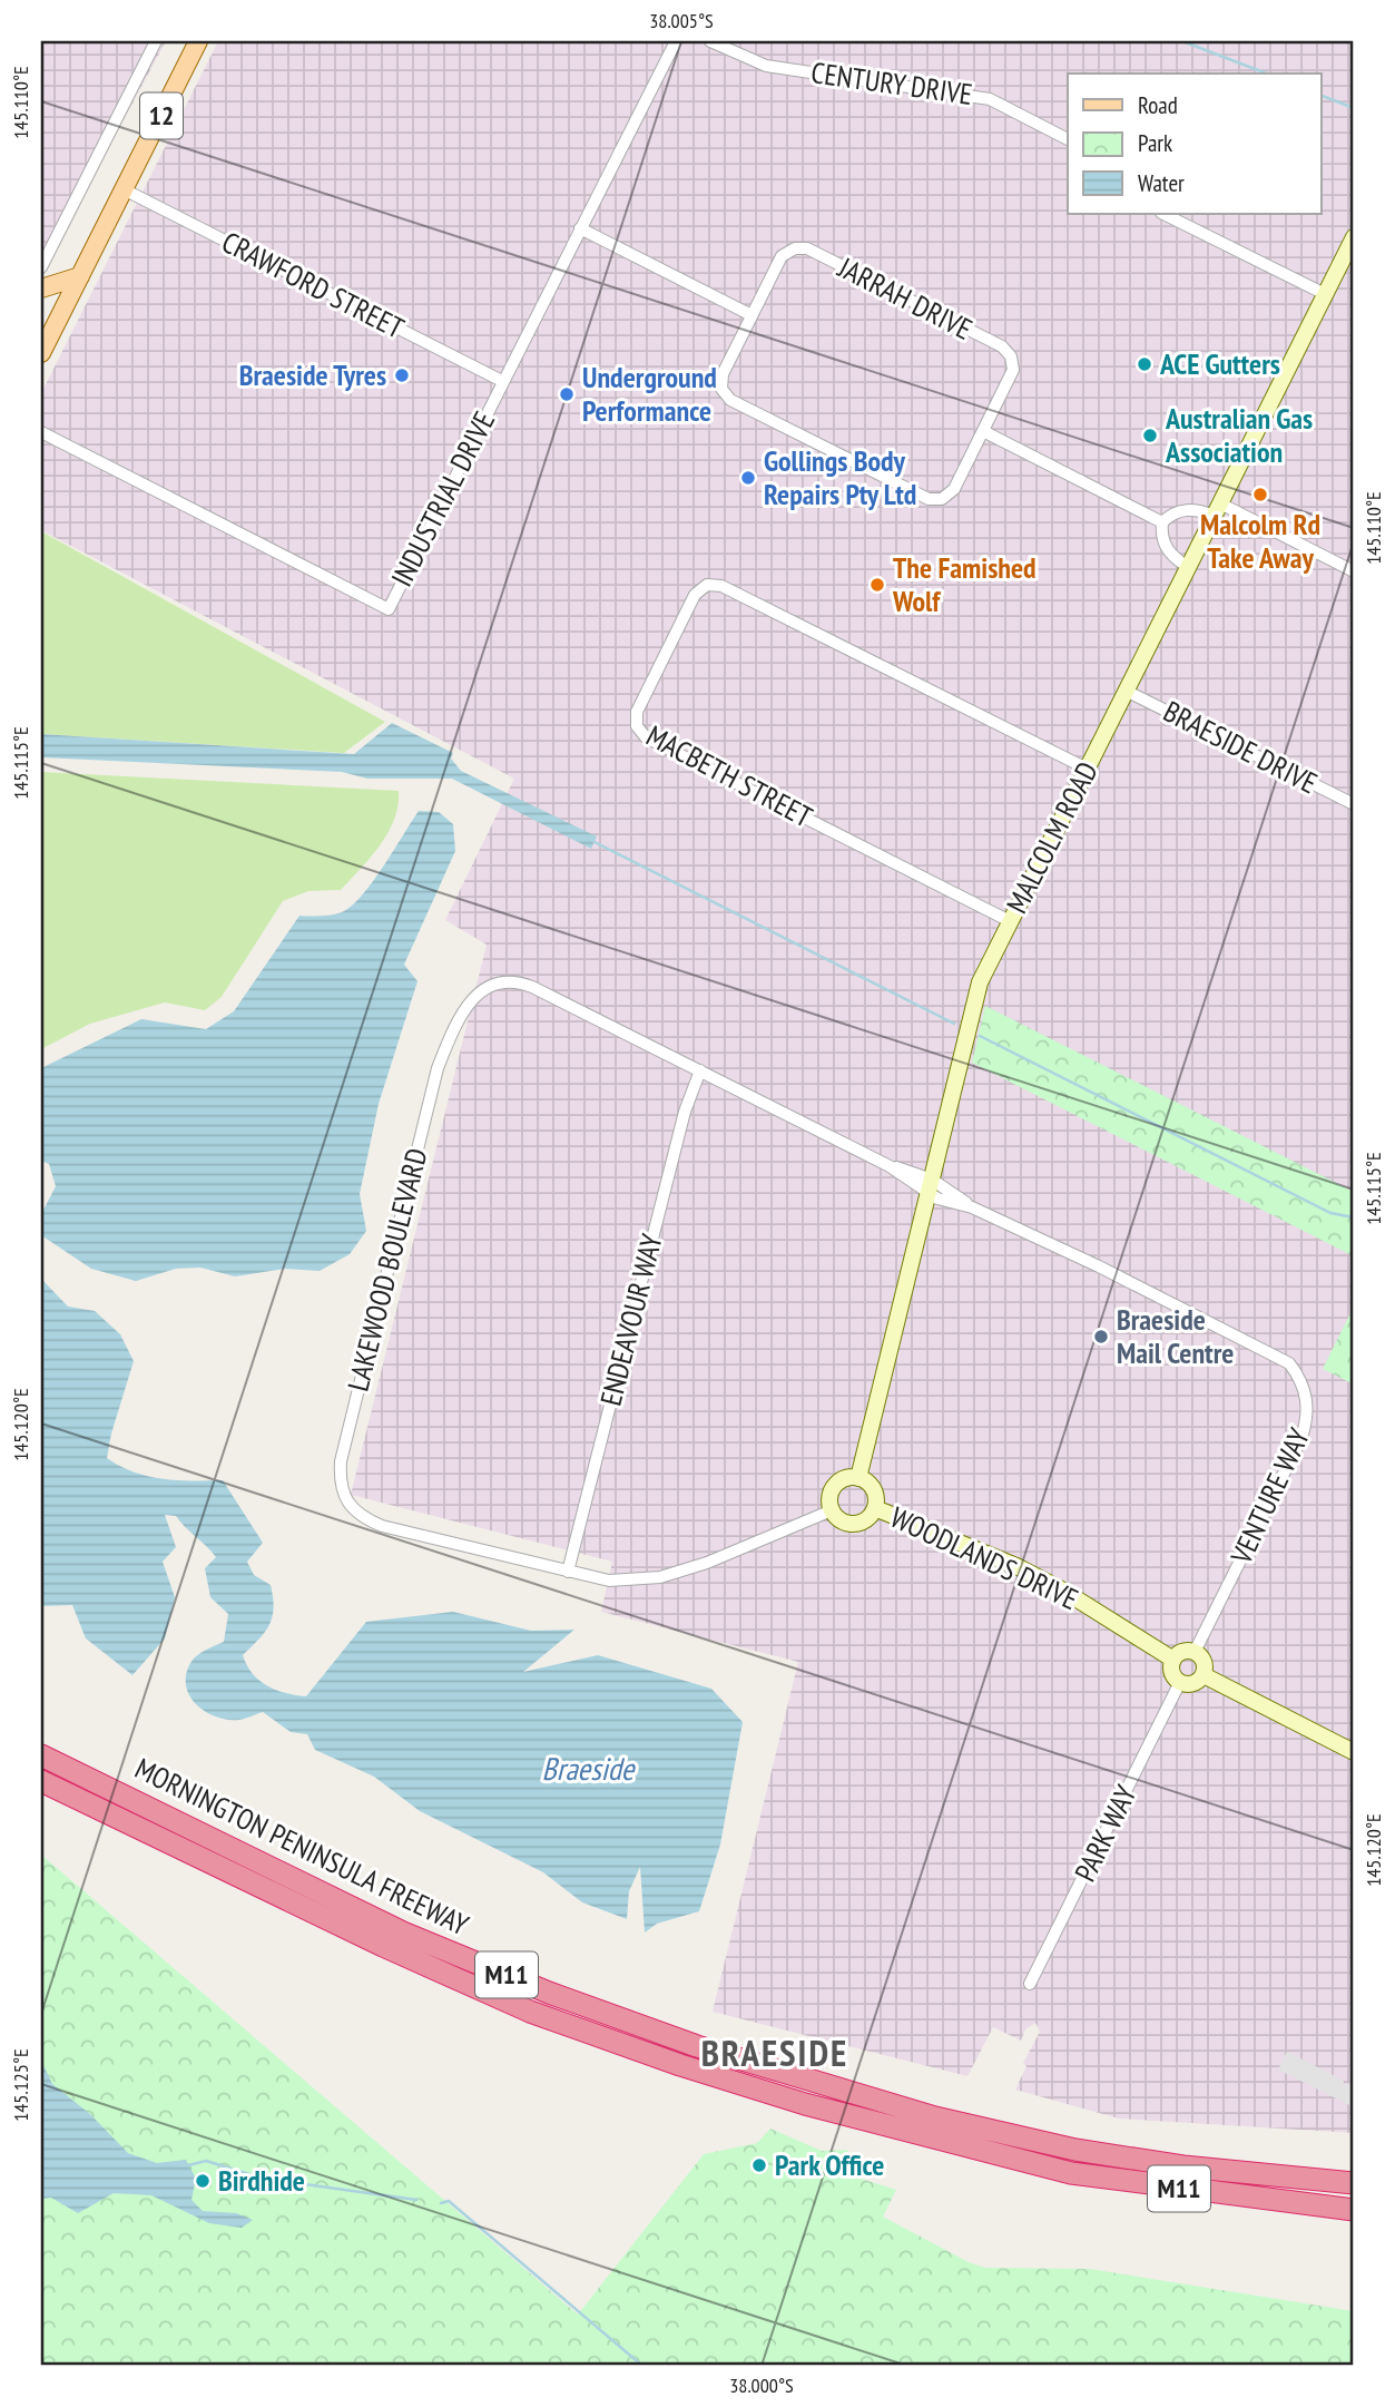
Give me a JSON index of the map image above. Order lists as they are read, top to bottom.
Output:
{
  "streets": {
    "highway": ["MORNINGTON PENINSULA FREEWAY", "M11"],
    "main road": ["12"],
    "street": [
      "CENTURY DRIVE",
      "CRAWFORD STREET",
      "JARRAH DRIVE",
      "INDUSTRIAL DRIVE",
      "BRAESIDE DRIVE",
      "MACBETH STREET",
      "MALCOLM ROAD",
      "LAKEWOOD BOULEVARD",
      "ENDEAVOUR WAY",
      "VENTURE WAY",
      "WOODLANDS DRIVE",
      "PARK WAY"
    ]
  },
  "crossings": [
    ["12", "CRAWFORD STREET"],
    ["CRAWFORD STREET", "INDUSTRIAL DRIVE"],
    ["BRAESIDE DRIVE", "MALCOLM ROAD"],
    ["MACBETH STREET", "MALCOLM ROAD"],
    ["MALCOLM ROAD", "LAKEWOOD BOULEVARD"],
    ["MALCOLM ROAD", "VENTURE WAY"],
    ["MALCOLM ROAD", "WOODLANDS DRIVE"],
    ["LAKEWOOD BOULEVARD", "ENDEAVOUR WAY"],
    ["LAKEWOOD BOULEVARD", "VENTURE WAY"],
    ["LAKEWOOD BOULEVARD", "WOODLANDS DRIVE"],
    ["VENTURE WAY", "WOODLANDS DRIVE"],
    ["VENTURE WAY", "PARK WAY"],
    ["WOODLANDS DRIVE", "PARK WAY"]
  ],
  "districts": ["BRAESIDE"],
  "water": ["Braeside"],
  "places": [
    "ACE Gutters",
    "Braeside Tyres",
    "Underground Performance",
    "Australian Gas Association",
    "Gollings Body Repairs Pty Ltd",
    "Malcolm Rd Take Away",
    "The Famished Wolf",
    "Braeside Mail Centre",
    "Park Office",
    "Birdhide"
  ],
  "legend": ["Road", "Park", "Water"],
  "coordinates": [
    "38.005°S",
    "145.110°E",
    "145.115°E",
    "145.120°E",
    "145.125°E",
    "38.000°S"
  ]
}
